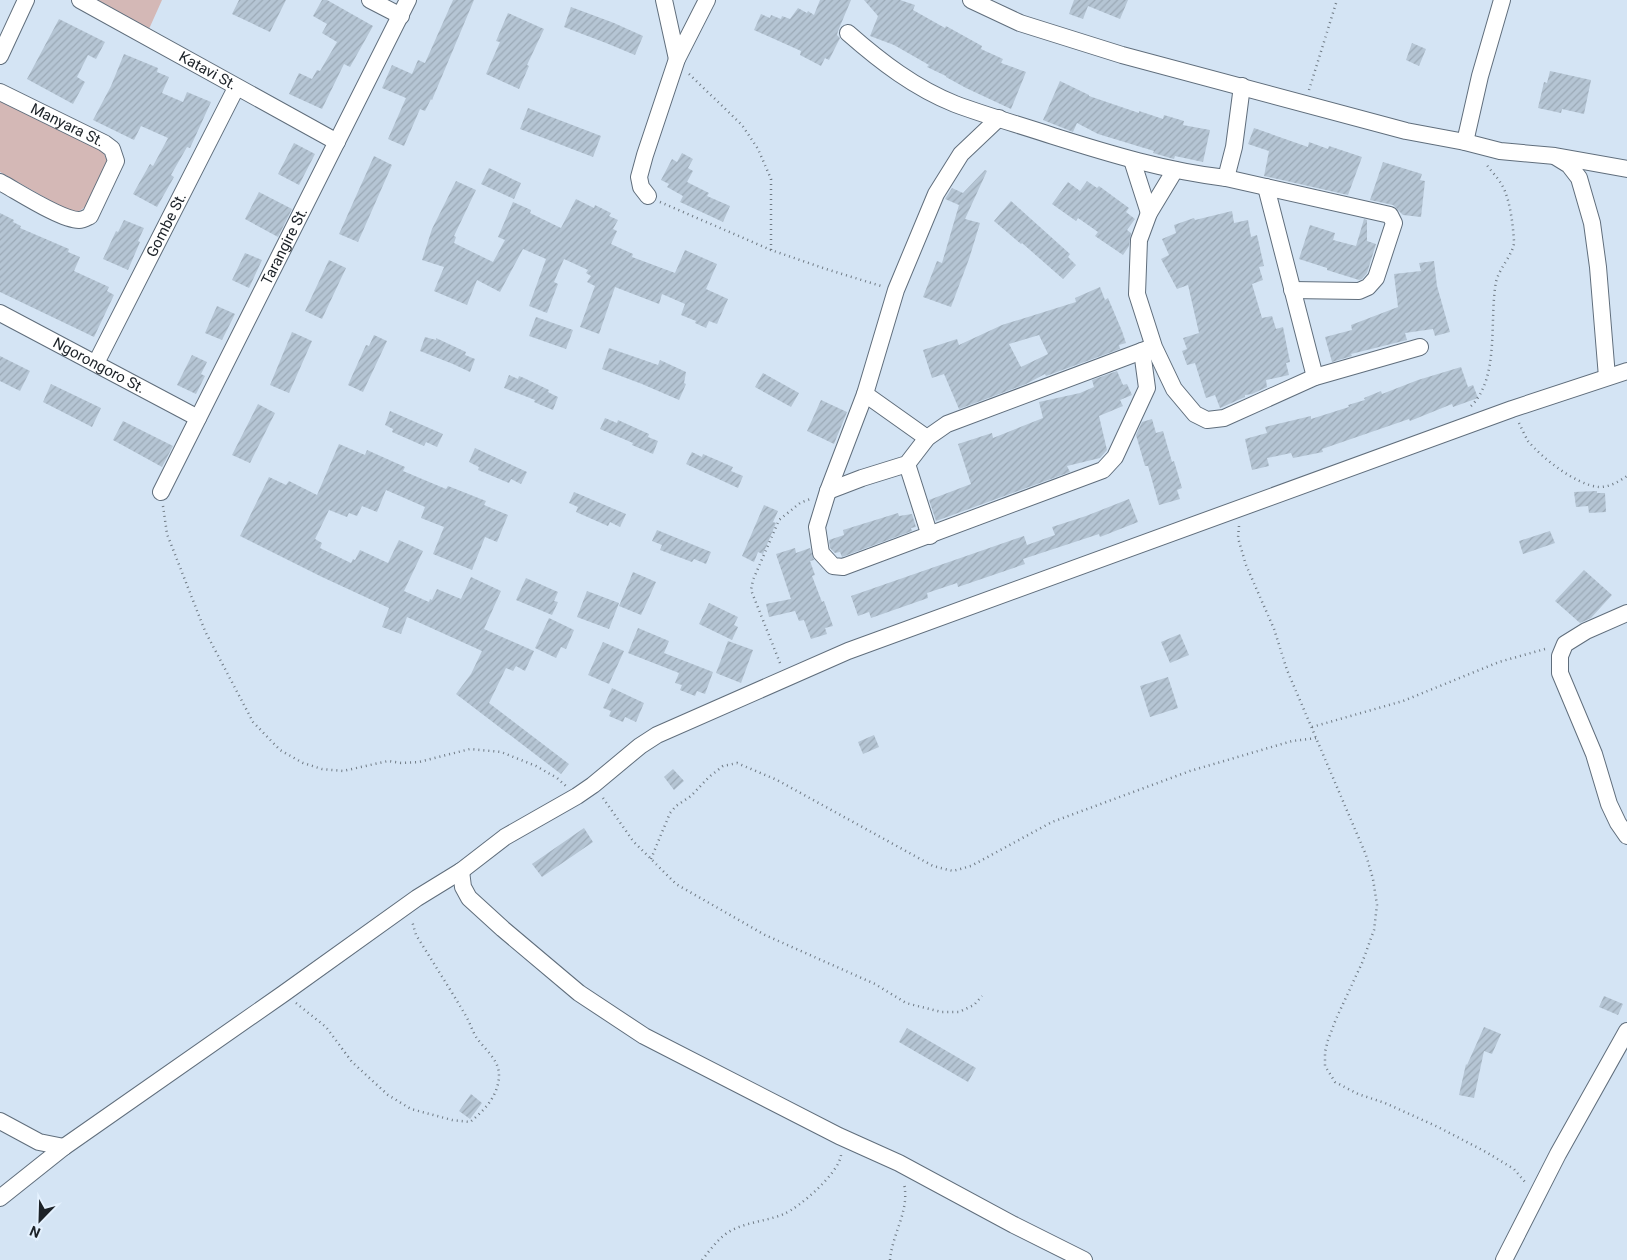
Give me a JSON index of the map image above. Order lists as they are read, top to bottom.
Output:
{
  "streets": {
    "street": [
      "Katavi St.",
      "Manyara St.",
      "Gombe St.",
      "Tarangire St.",
      "Ngorongoro St."
    ]
  },
  "crossings": [
    ["Katavi St.", "Gombe St."],
    ["Katavi St.", "Tarangire St."],
    ["Gombe St.", "Ngorongoro St."],
    ["Tarangire St.", "Ngorongoro St."]
  ],
  "north": "bottom left"
}
